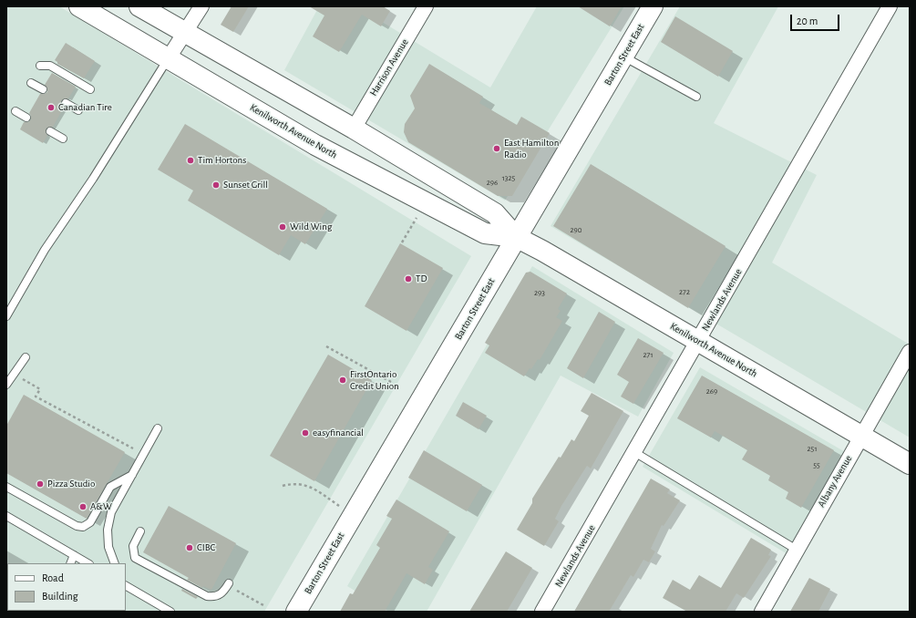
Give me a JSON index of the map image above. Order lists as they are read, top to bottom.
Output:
{
  "streets": {
    "main road": ["Barton Street East", "Kenilworth Avenue North"],
    "street": ["Harrison Avenue", "Newlands Avenue", "Albany Avenue"]
  },
  "crossings": [
    ["Barton Street East", "Kenilworth Avenue North"],
    ["Harrison Avenue", "Kenilworth Avenue North"],
    ["Kenilworth Avenue North", "Newlands Avenue"],
    ["Kenilworth Avenue North", "Albany Avenue"]
  ],
  "places": [
    "Canadian Tire",
    "East Hamilton Radio",
    "Tim Hortons",
    "Sunset Grill",
    "Wild Wing",
    "TD",
    "FirstOntario Credit Union",
    "easyfinancial",
    "Pizza Studio",
    "A&W",
    "CIBC"
  ],
  "house_numbers": [
    "1325",
    "296",
    "290",
    "272",
    "293",
    "271",
    "269",
    "251",
    "55"
  ],
  "legend": ["Road", "Building"],
  "scale_bar": "20 m"
}
